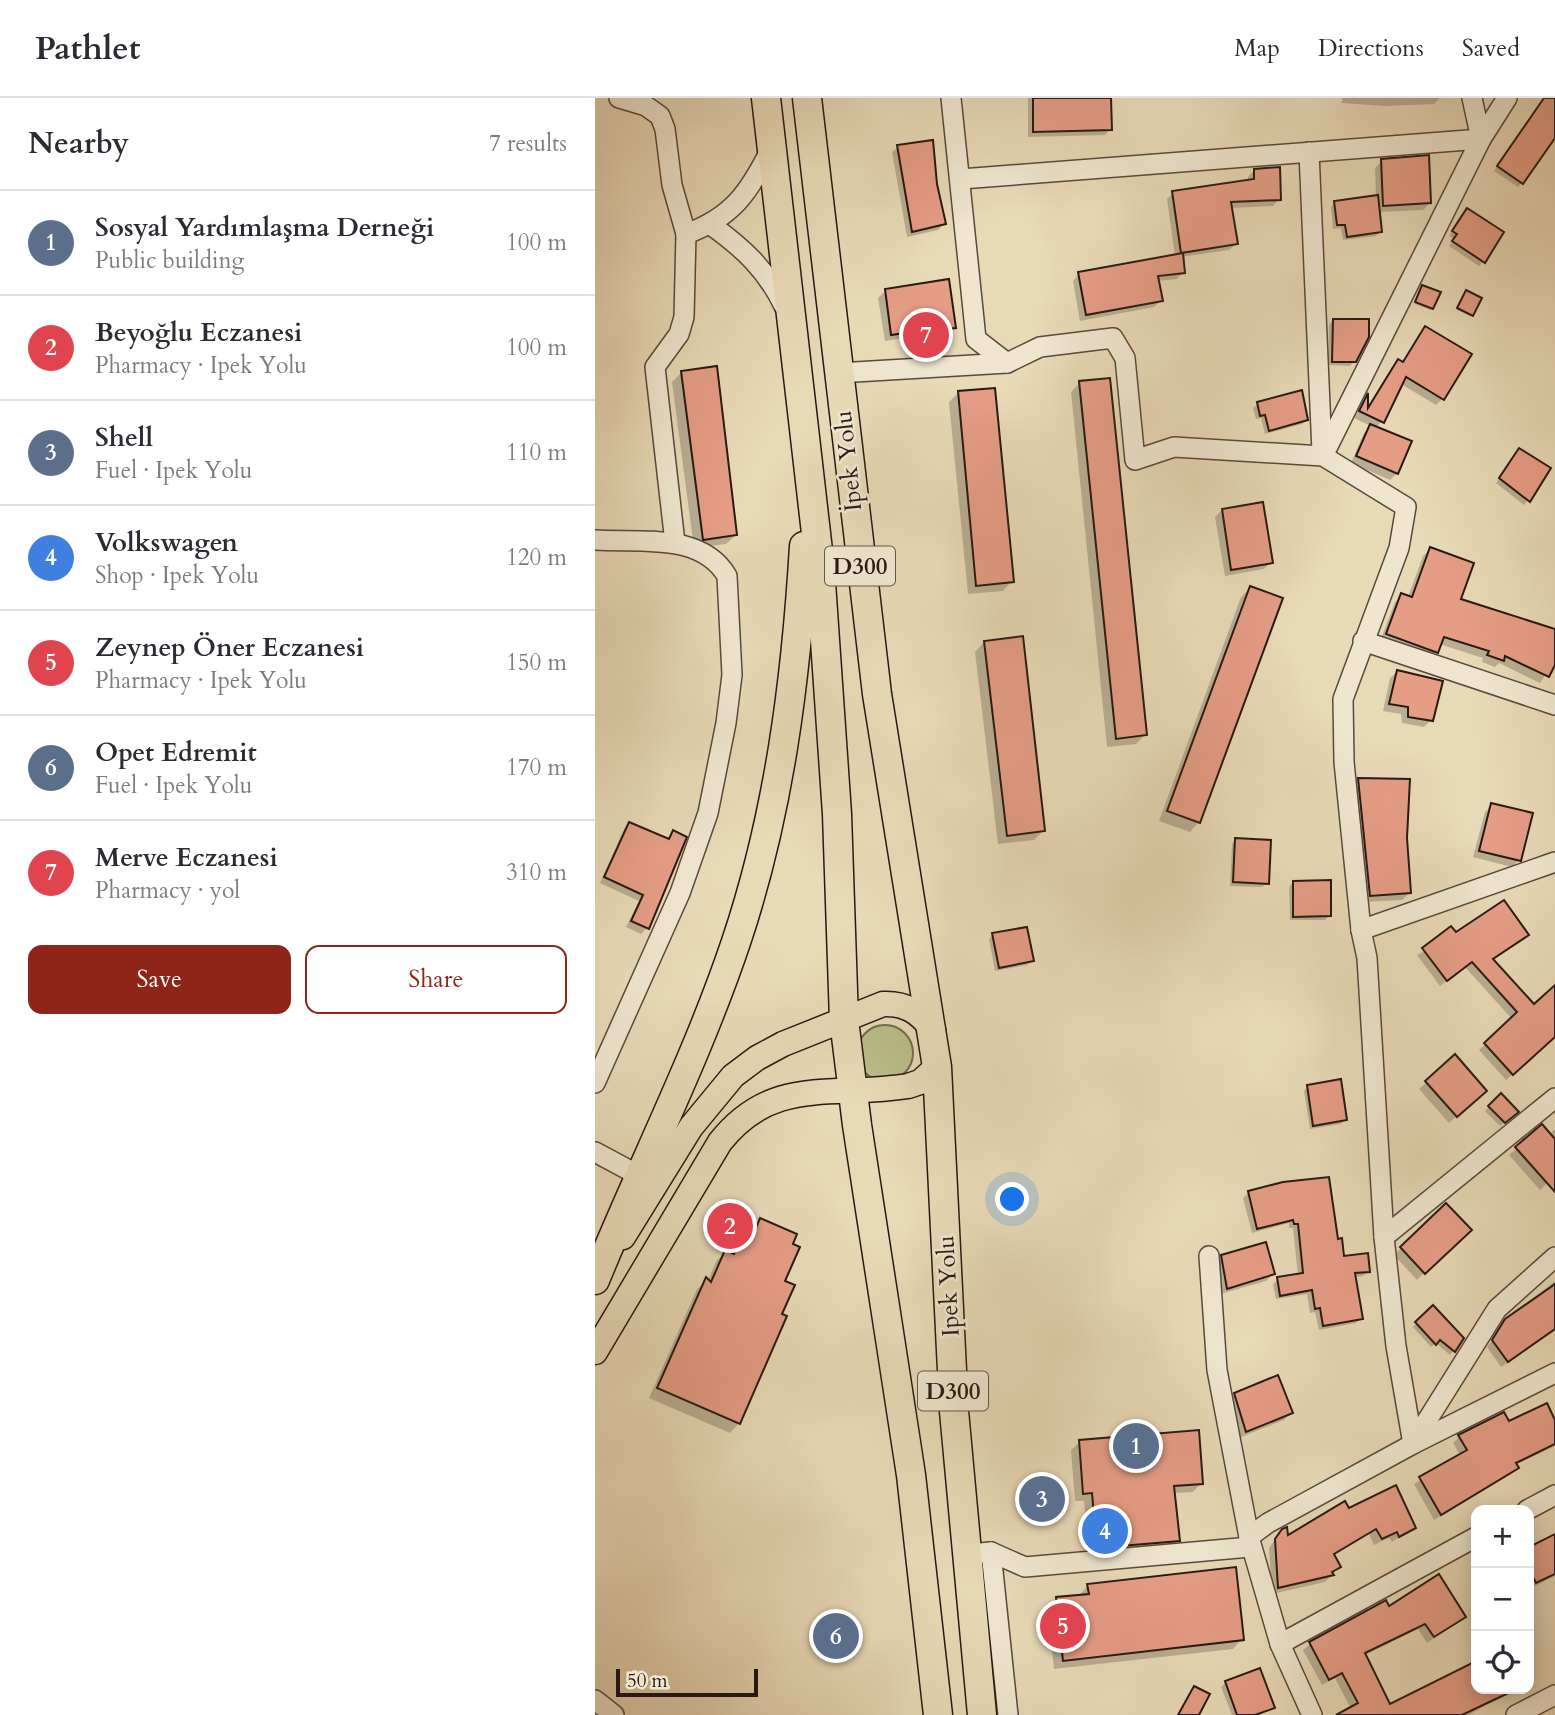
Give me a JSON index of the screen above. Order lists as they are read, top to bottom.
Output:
{
  "streets": {
    "highway": ["İpek Yolu", "D300", "Ipek Yolu"]
  },
  "crossings": [
    ["İpek Yolu", "D300"],
    ["İpek Yolu", "Ipek Yolu"],
    ["D300", "Ipek Yolu"]
  ],
  "scale_bar": "50 m",
  "page": {
    "header": "Pathlet",
    "nav": ["Map", "Directions", "Saved"],
    "heading": ["Nearby", "7 results"],
    "list": [
      {
        "mark": "1",
        "name": "Sosyal Yardımlaşma Derneği",
        "note": "Public building",
        "value": "100 m"
      },
      {
        "mark": "2",
        "name": "Beyoğlu Eczanesi",
        "note": "Pharmacy · Ipek Yolu",
        "value": "100 m"
      },
      {
        "mark": "3",
        "name": "Shell",
        "note": "Fuel · Ipek Yolu",
        "value": "110 m"
      },
      {
        "mark": "4",
        "name": "Volkswagen",
        "note": "Shop · Ipek Yolu",
        "value": "120 m"
      },
      {
        "mark": "5",
        "name": "Zeynep Öner Eczanesi",
        "note": "Pharmacy · Ipek Yolu",
        "value": "150 m"
      },
      {
        "mark": "6",
        "name": "Opet Edremit",
        "note": "Fuel · Ipek Yolu",
        "value": "170 m"
      },
      {
        "mark": "7",
        "name": "Merve Eczanesi",
        "note": "Pharmacy · yol",
        "value": "310 m"
      }
    ],
    "pins": [
      "7",
      "2",
      "1",
      "3",
      "4",
      "5",
      "6"
    ],
    "buttons": ["Save", "Share"],
    "map_buttons": ["+", "−"],
    "scale": "50 m"
  }
}
